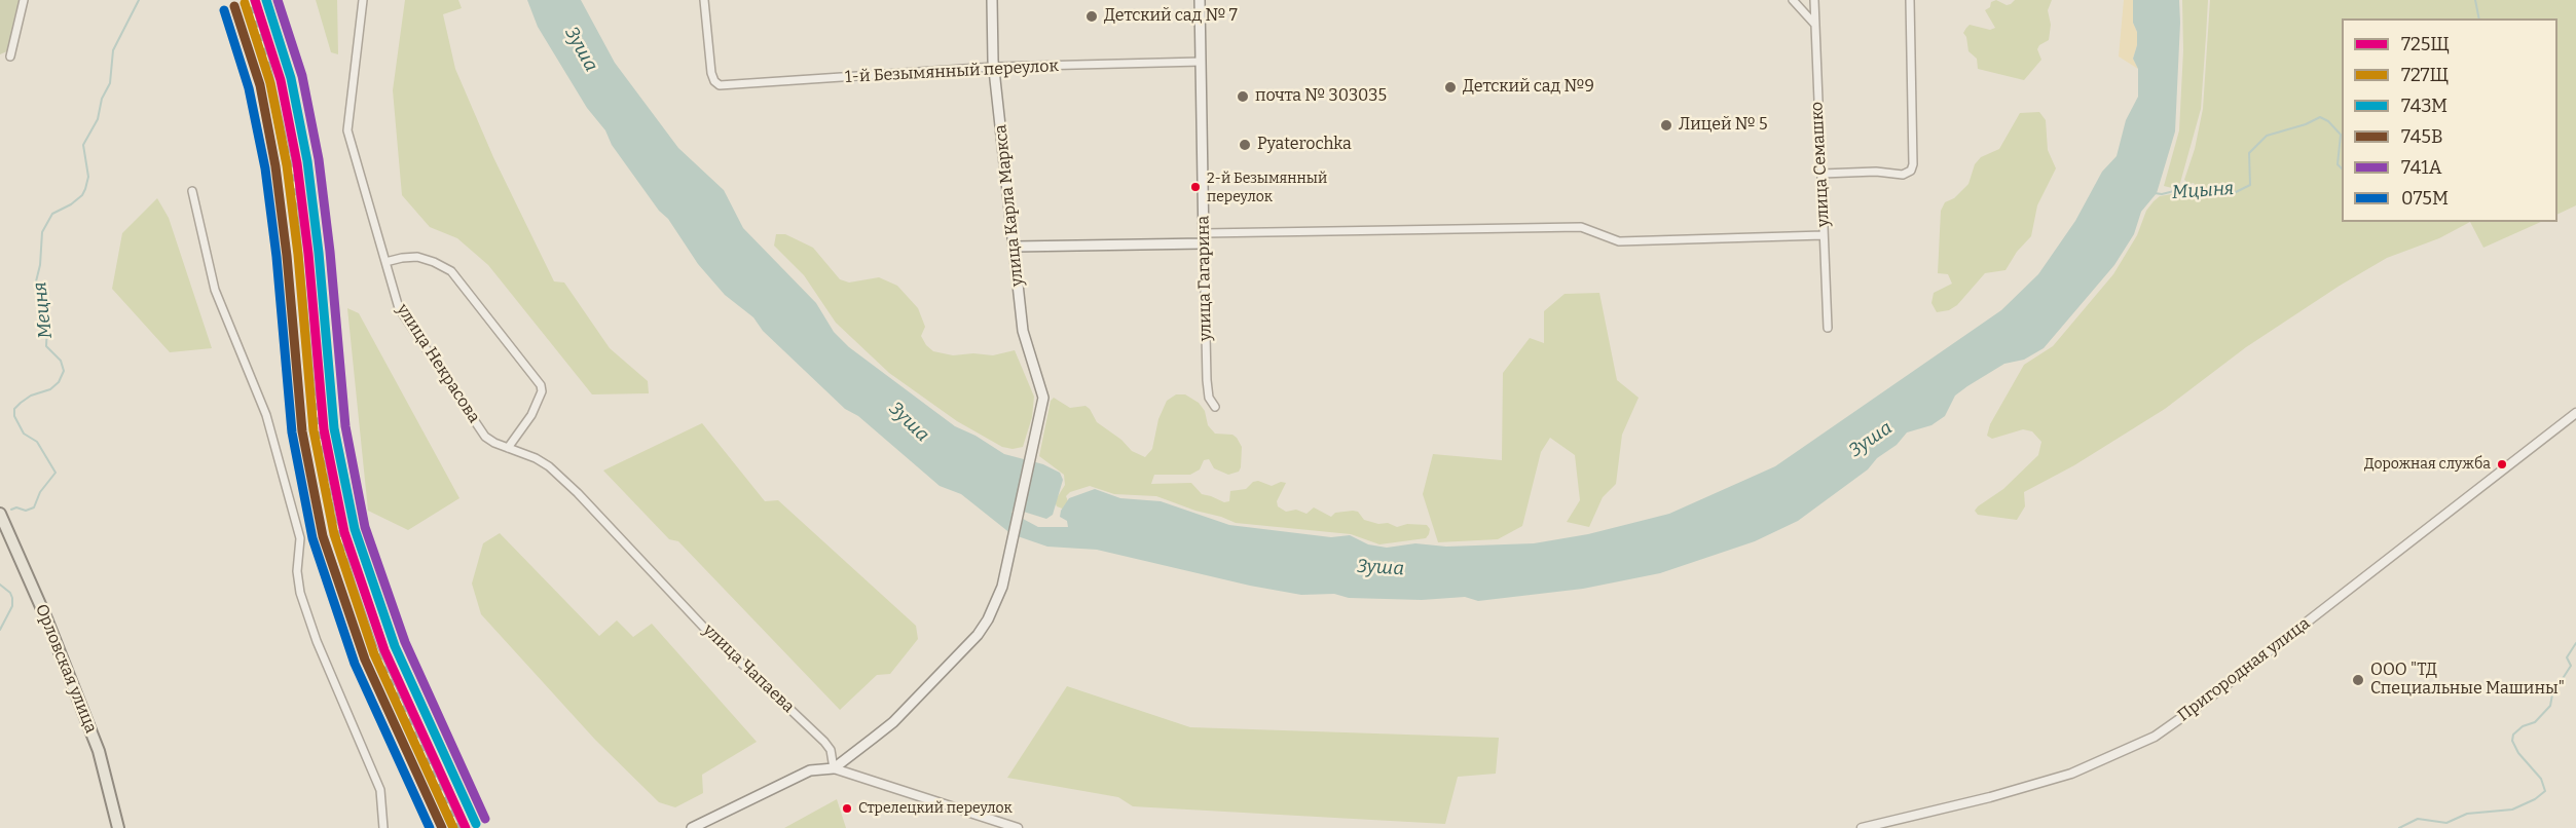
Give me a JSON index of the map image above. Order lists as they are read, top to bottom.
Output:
{
  "streets": {
    "main road": ["улица Карла Маркса", "улица Гагарина", "Орловская улица"],
    "street": [
      "1-й Безымянный переулок",
      "улица Семашко",
      "улица Некрасова",
      "улица Чапаева",
      "Пригородная улица"
    ]
  },
  "crossings": [
    ["1-й Безымянный переулок", "улица Карла Маркса"],
    ["1-й Безымянный переулок", "улица Гагарина"],
    ["улица Карла Маркса", "улица Чапаева"],
    ["улица Некрасова", "улица Чапаева"]
  ],
  "water": ["Зуша", "Мцыня", "Мецня"],
  "places": [
    "Детский сад № 7",
    "Детский сад №9",
    "почта № 303035",
    "Лицей № 5",
    "Pyaterochka",
    "2-й Безымянный переулок",
    "Дорожная служба",
    "ООО \"ТД Специальные Машины\"",
    "Стрелецкий переулок"
  ],
  "lines": [
    "transit line 725Щ",
    "transit line 743М",
    "transit line 741А",
    "transit line 727Щ",
    "transit line 745В",
    "transit line 075М"
  ],
  "legend": [
    "725Щ",
    "727Щ",
    "743М",
    "745В",
    "741А",
    "075М"
  ]
}
